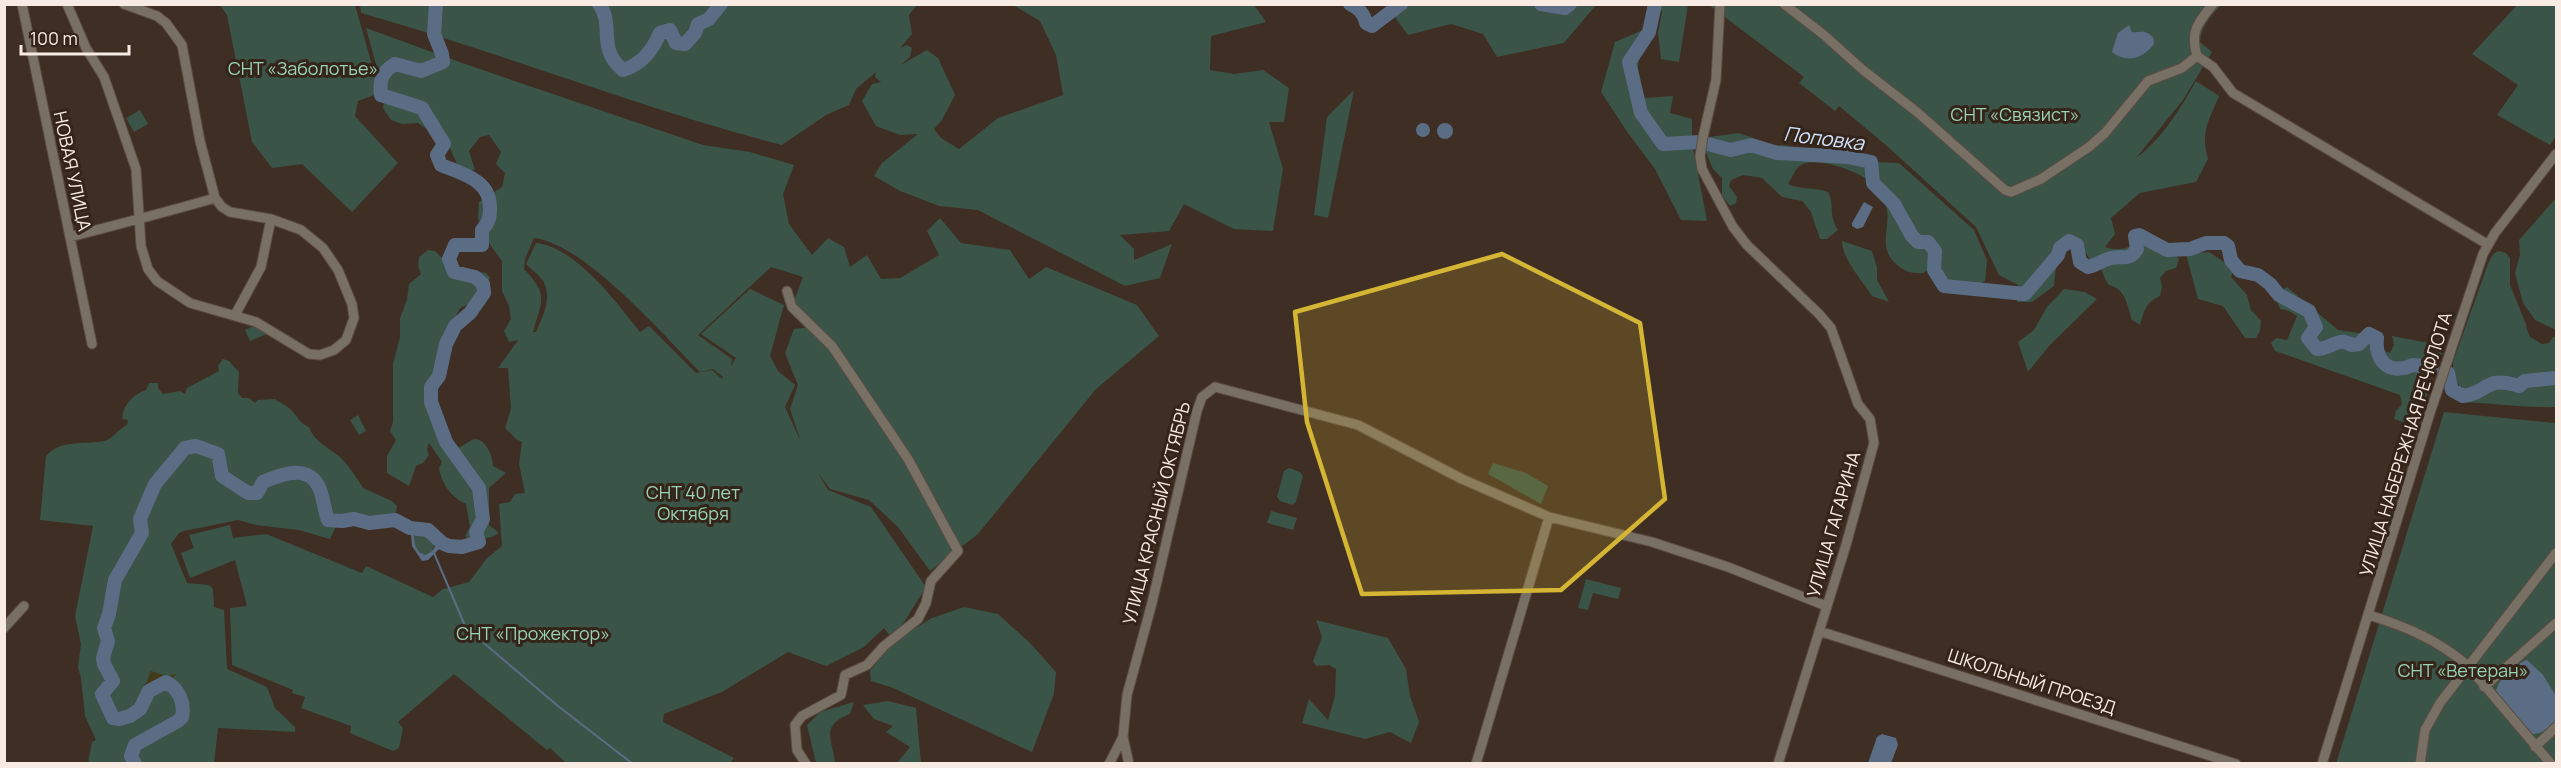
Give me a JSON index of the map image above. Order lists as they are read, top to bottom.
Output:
{
  "streets": {
    "street": [
      "НОВАЯ УЛИЦА",
      "УЛИЦА НАБЕРЕЖНАЯ РЕЧФЛОТА",
      "УЛИЦА КРАСНЫЙ ОКТЯБРЬ",
      "УЛИЦА ГАГАРИНА",
      "ШКОЛЬНЫЙ ПРОЕЗД"
    ]
  },
  "crossings": [
    ["УЛИЦА ГАГАРИНА", "ШКОЛЬНЫЙ ПРОЕЗД"]
  ],
  "water": ["Поповка"],
  "parks": [
    "СНТ «Заболотье»",
    "СНТ «Связист»",
    "СНТ 40 лет Октября",
    "СНТ «Прожектор»",
    "СНТ «Ветеран»"
  ],
  "scale_bar": "100 m"
}
